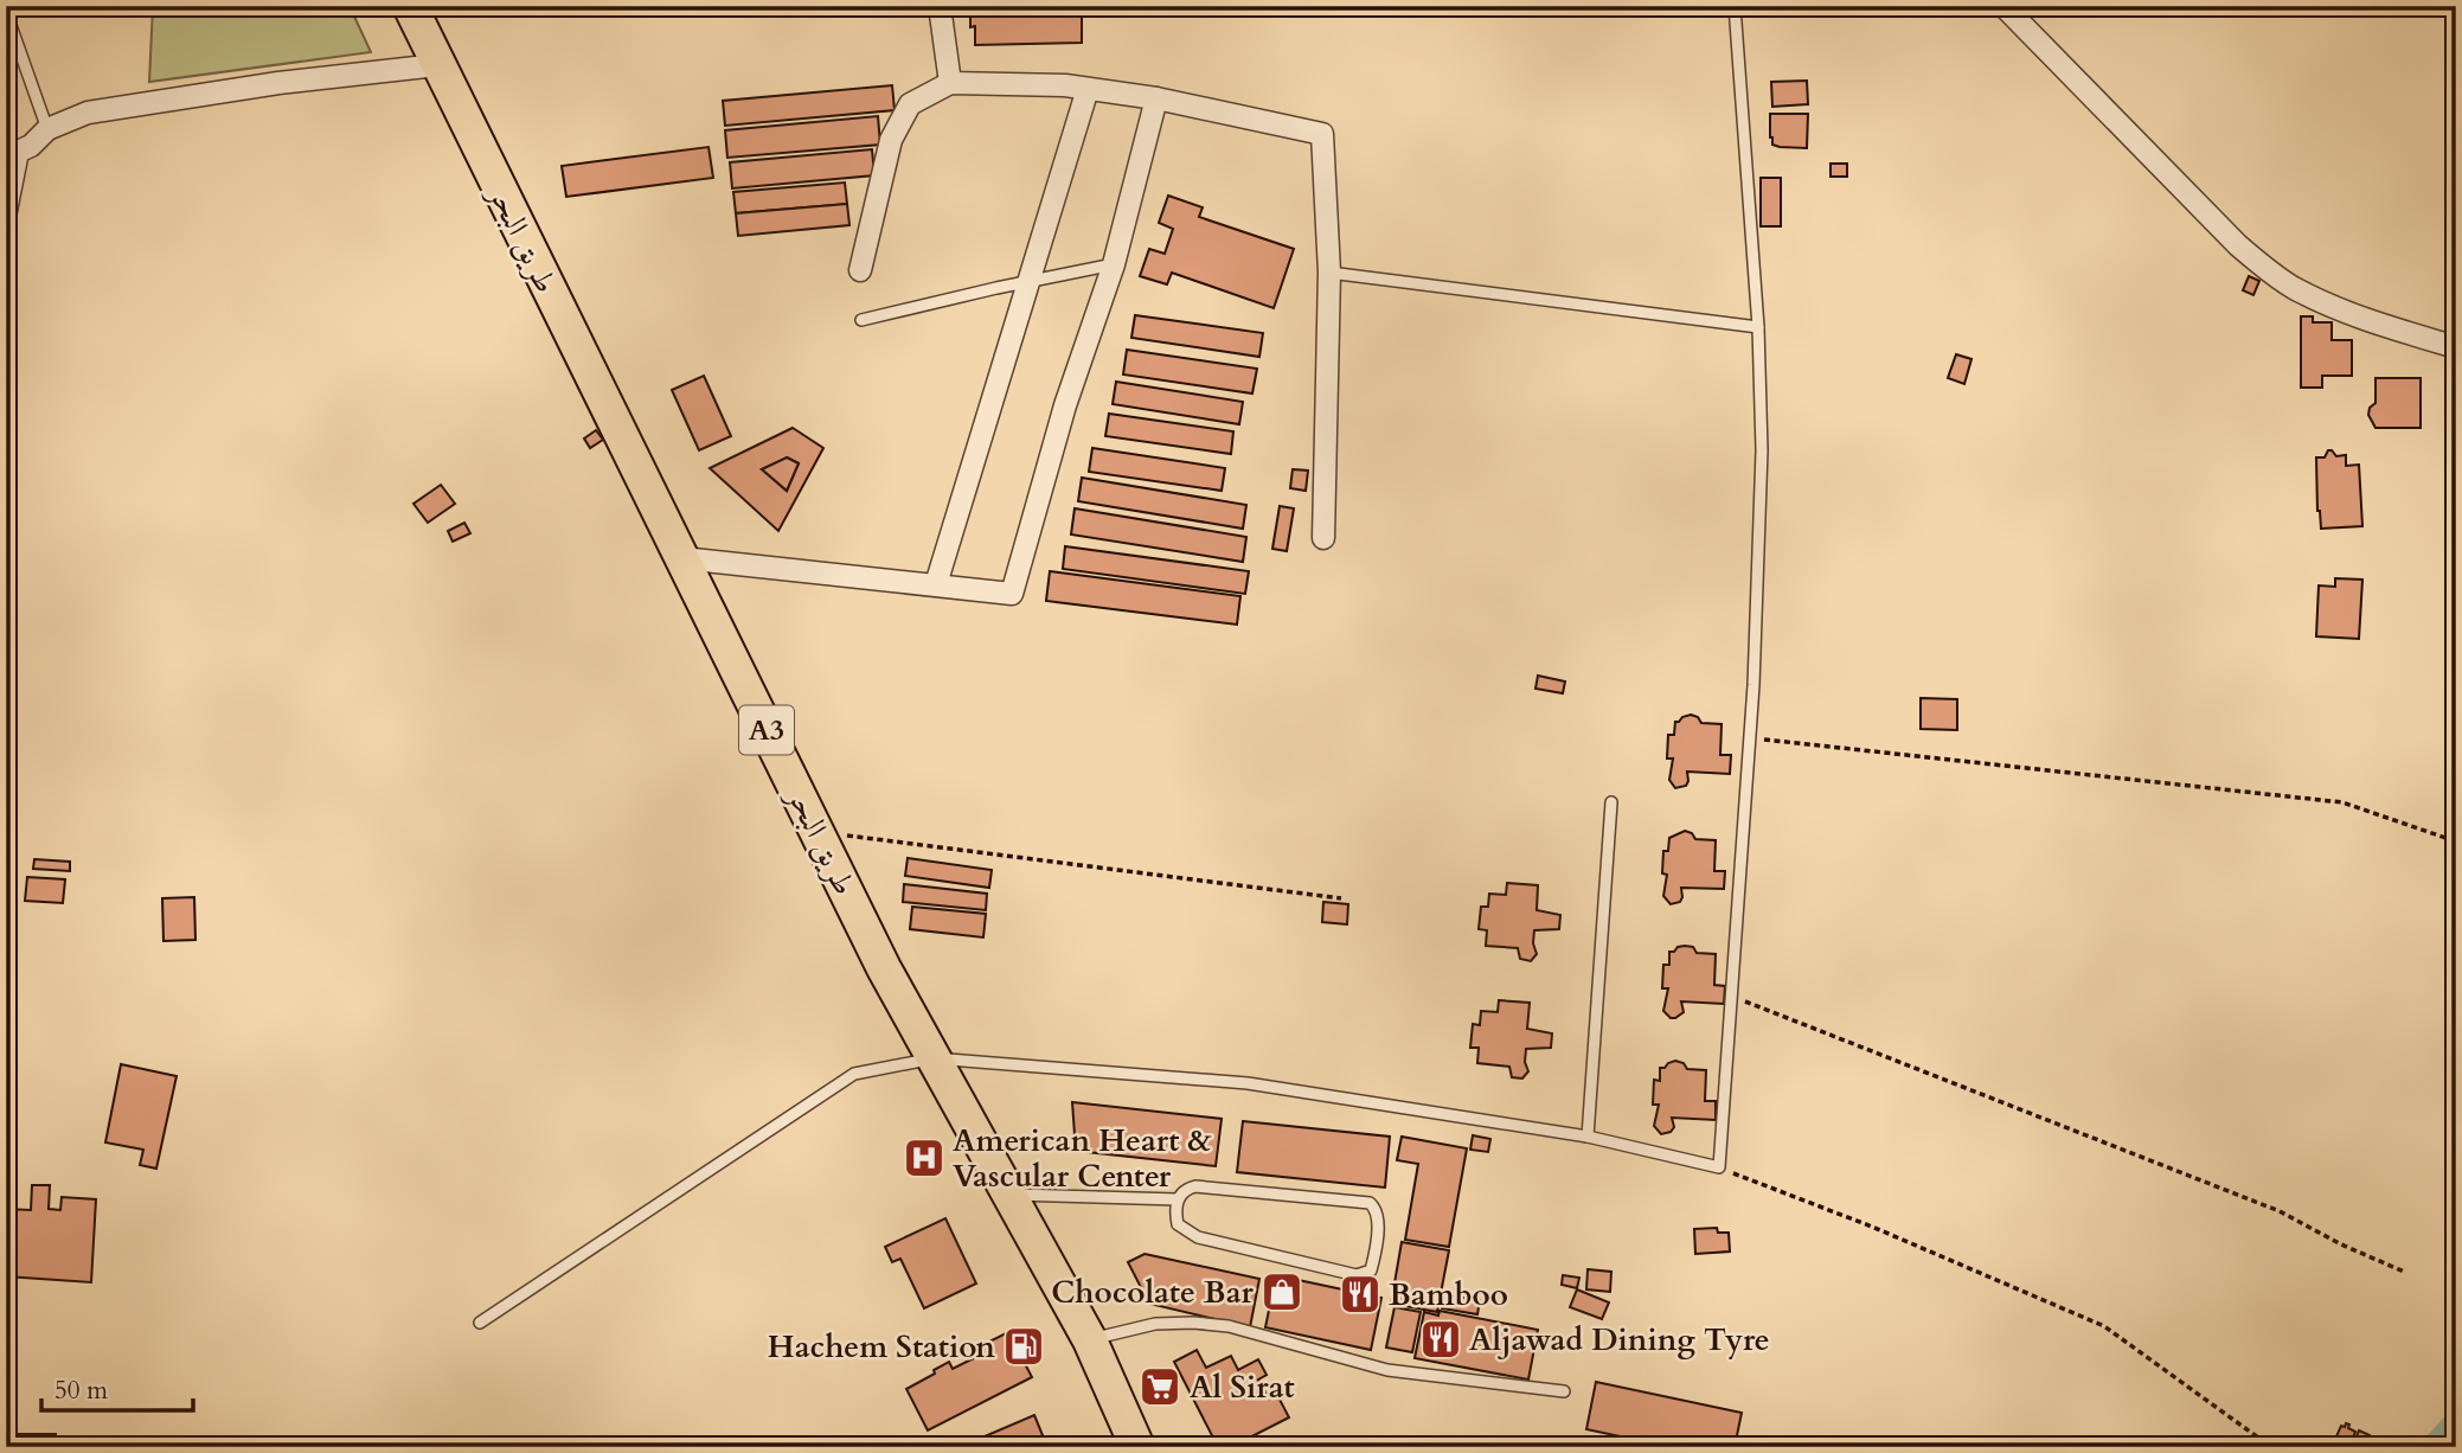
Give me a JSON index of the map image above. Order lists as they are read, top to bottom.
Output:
{
  "streets": {
    "highway": ["طريق البحر", "A3"]
  },
  "places": {
    "hospital": ["American Heart & Vascular Center"],
    "shop": ["Chocolate Bar"],
    "restaurant": ["Bamboo", "Aljawad Dining Tyre"],
    "fuel station": ["Hachem Station"],
    "supermarket": ["Al Sirat"]
  },
  "scale_bar": "50 m"
}
